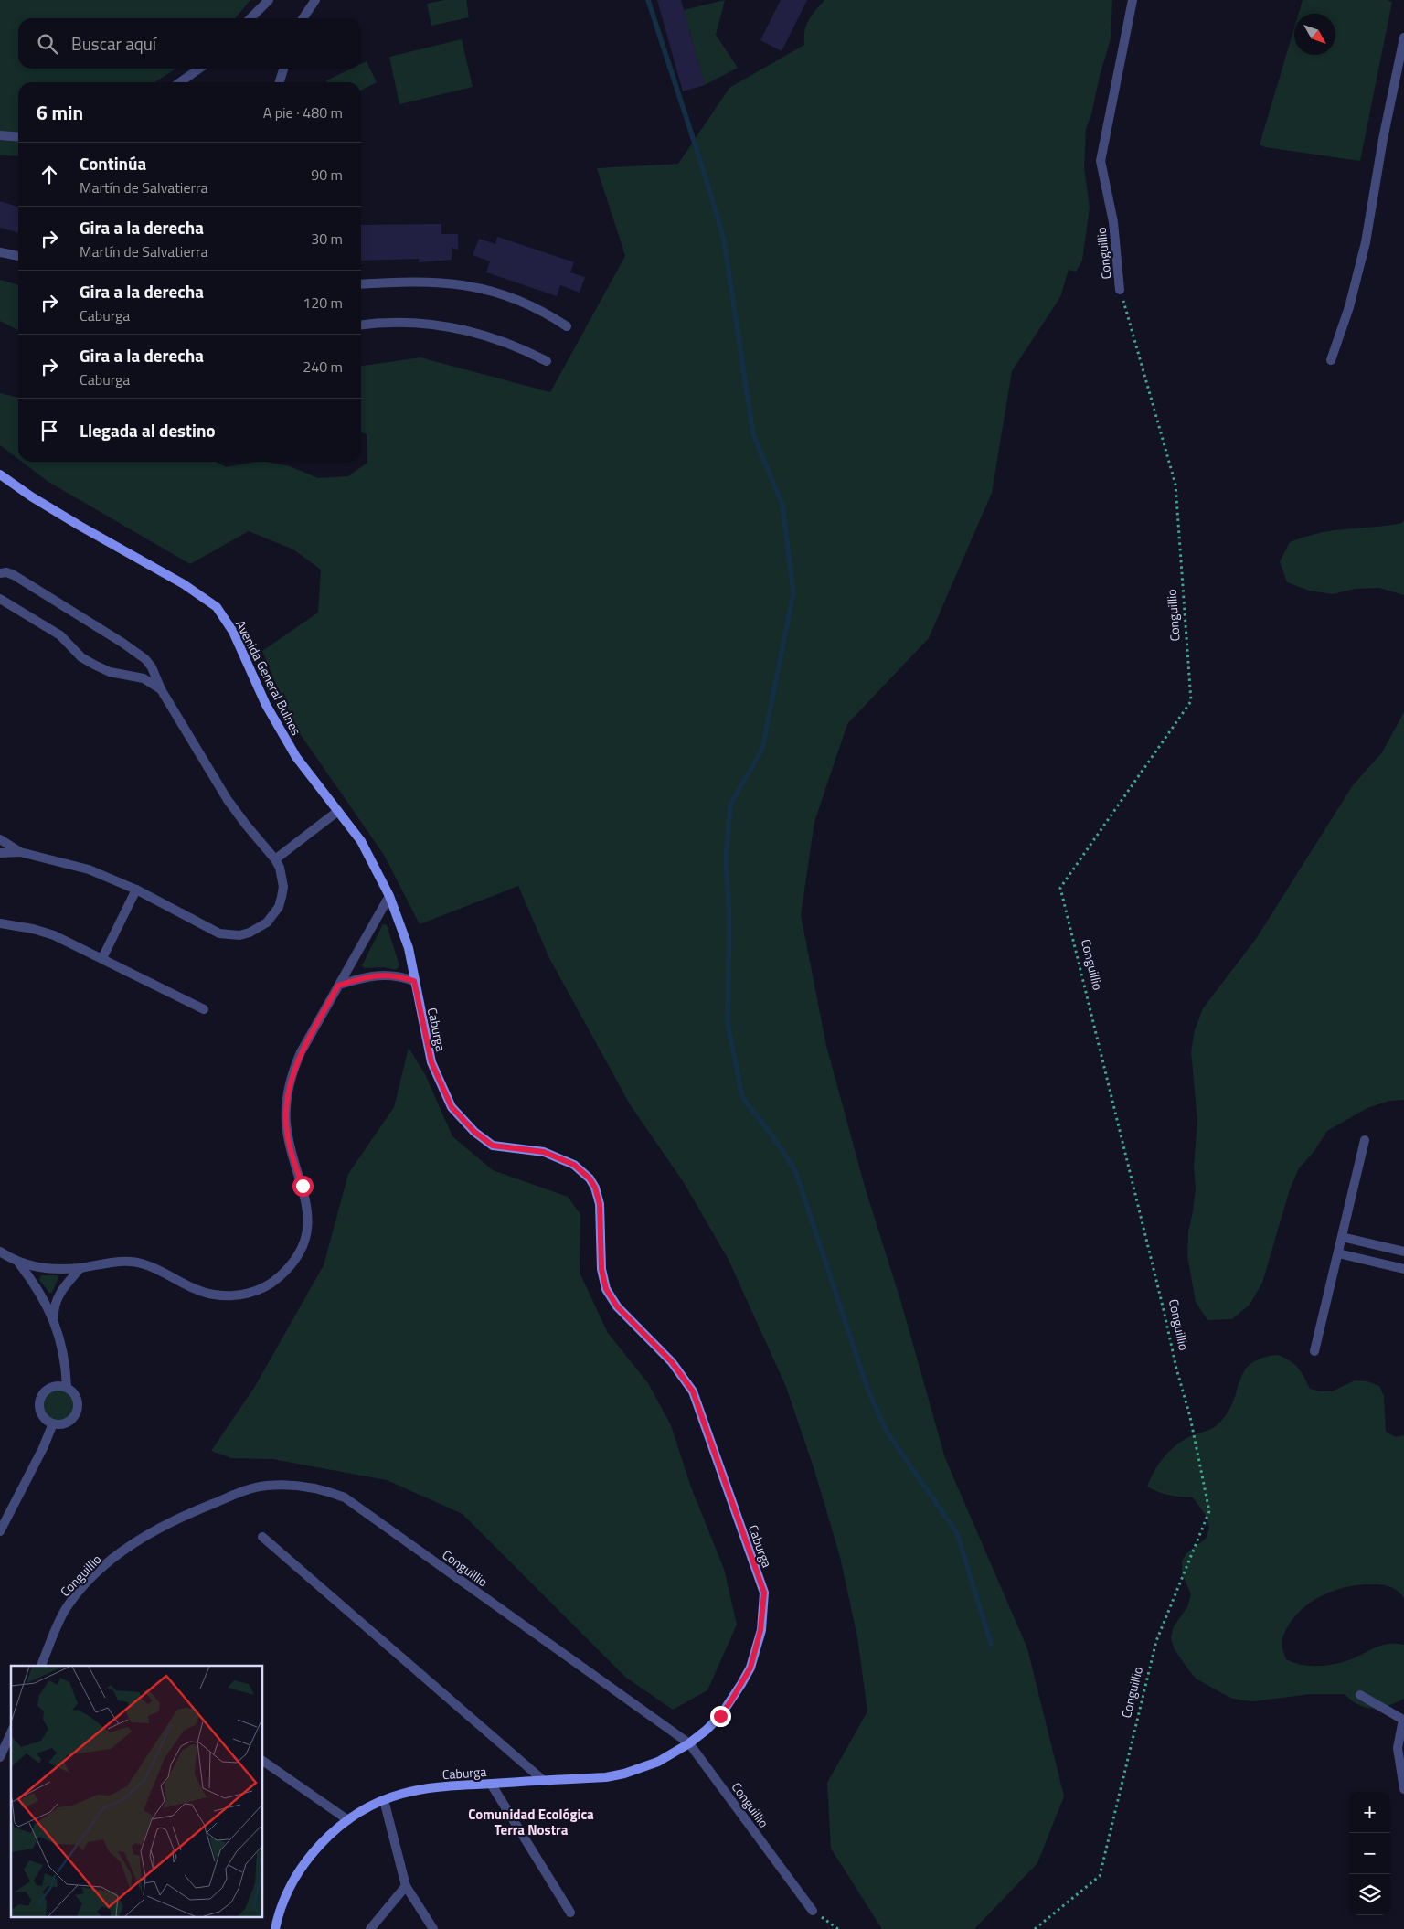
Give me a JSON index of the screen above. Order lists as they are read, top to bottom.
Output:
{
  "streets": {
    "street": ["Conguillio", "Avenida General Bulnes", "Caburga"]
  },
  "crossings": [
    ["Conguillio", "Caburga"],
    ["Avenida General Bulnes", "Caburga"]
  ],
  "districts": ["Comunidad Ecológica Terra Nostra"],
  "north": "bottom right",
  "page": {
    "search": "Buscar aquí",
    "heading": ["6 min", "A pie · 480 m"],
    "list": [
      ["Continúa", "Martín de Salvatierra", "90 m"],
      ["Gira a la derecha", "Martín de Salvatierra", "30 m"],
      ["Gira a la derecha", "Caburga", "120 m"],
      ["Gira a la derecha", "Caburga", "240 m"],
      "Llegada al destino"
    ],
    "map_buttons": ["+", "−"]
  }
}
